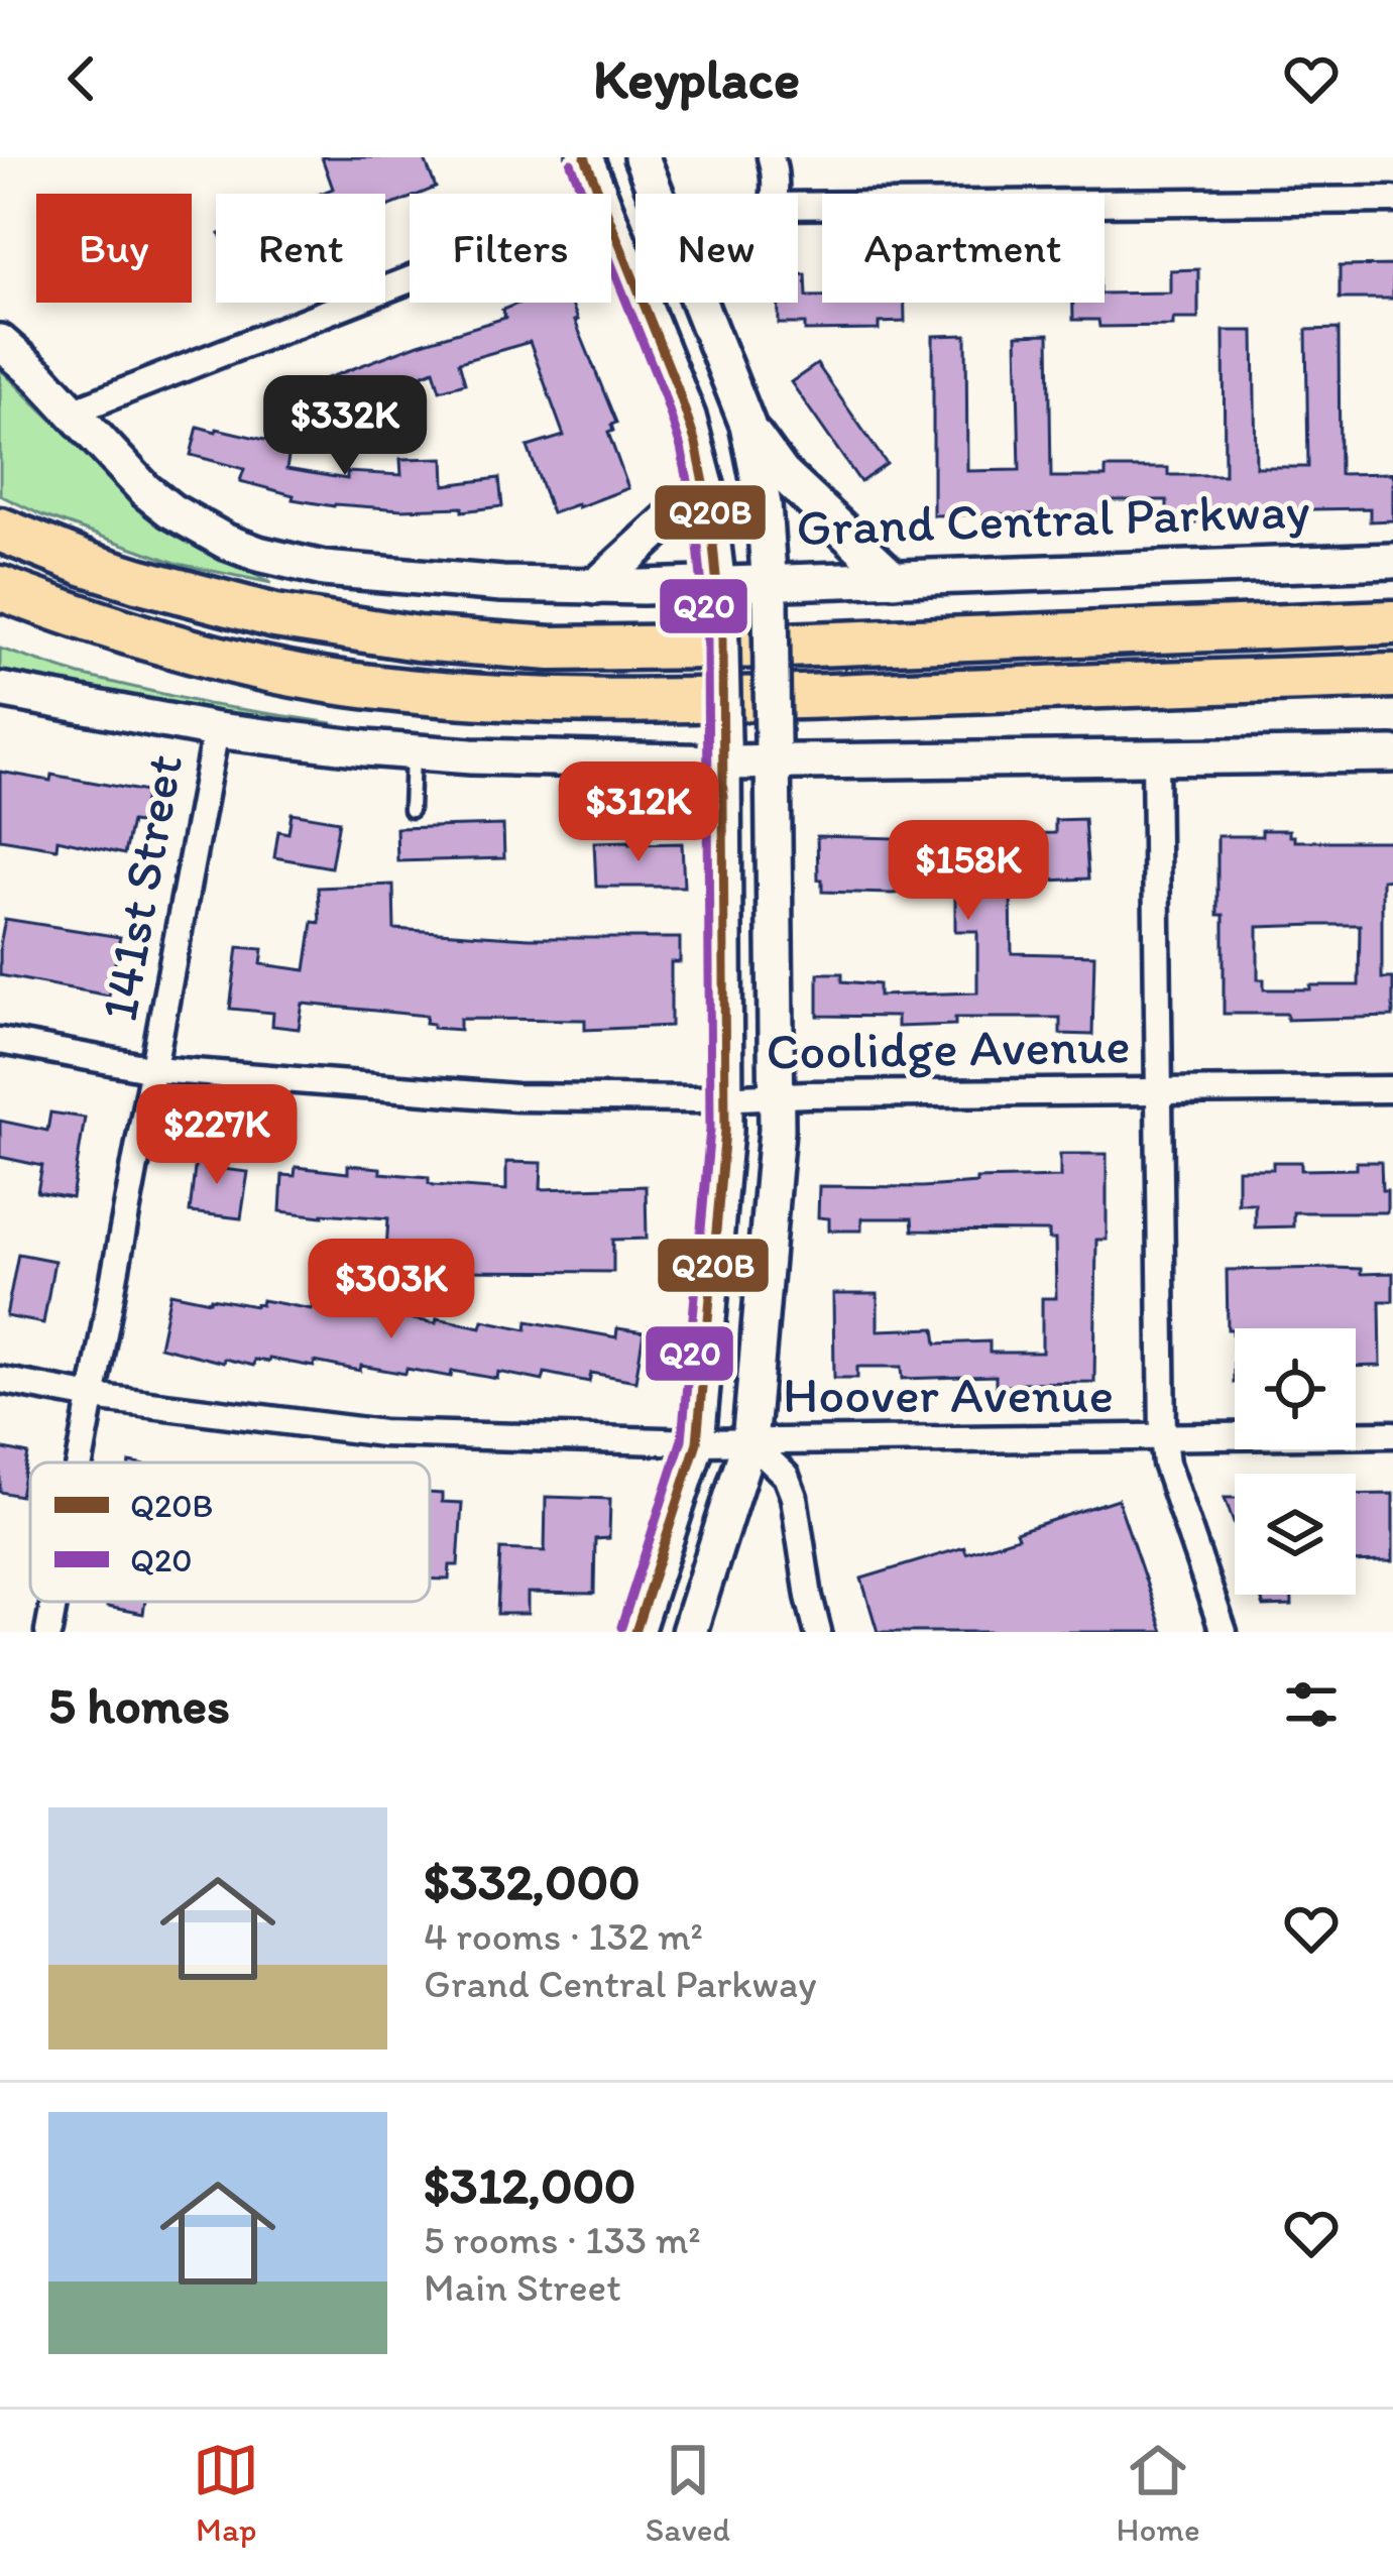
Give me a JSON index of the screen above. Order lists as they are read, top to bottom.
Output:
{
  "streets": {
    "main road": ["Grand Central Parkway"],
    "street": ["141st Street", "Coolidge Avenue", "Hoover Avenue"]
  },
  "crossings": [
    ["141st Street", "Coolidge Avenue"],
    ["141st Street", "Hoover Avenue"]
  ],
  "lines": ["transit line Q20B", "transit line Q20"],
  "legend": ["Q20B", "Q20"],
  "page": {
    "header": "Keyplace",
    "chip": [
      "Buy",
      "Rent",
      "Filters",
      "New",
      "Apartment"
    ],
    "price": [
      "$332K",
      "$312K",
      "$158K",
      "$227K",
      "$303K"
    ],
    "heading": "5 homes",
    "list": [
      {
        "name": "$332,000",
        "note": "4 rooms · 132 m² · Grand Central Parkway"
      },
      {
        "name": "$312,000",
        "note": "5 rooms · 133 m² · Main Street"
      }
    ],
    "tabs": ["Map", "Saved", "Home"]
  }
}
